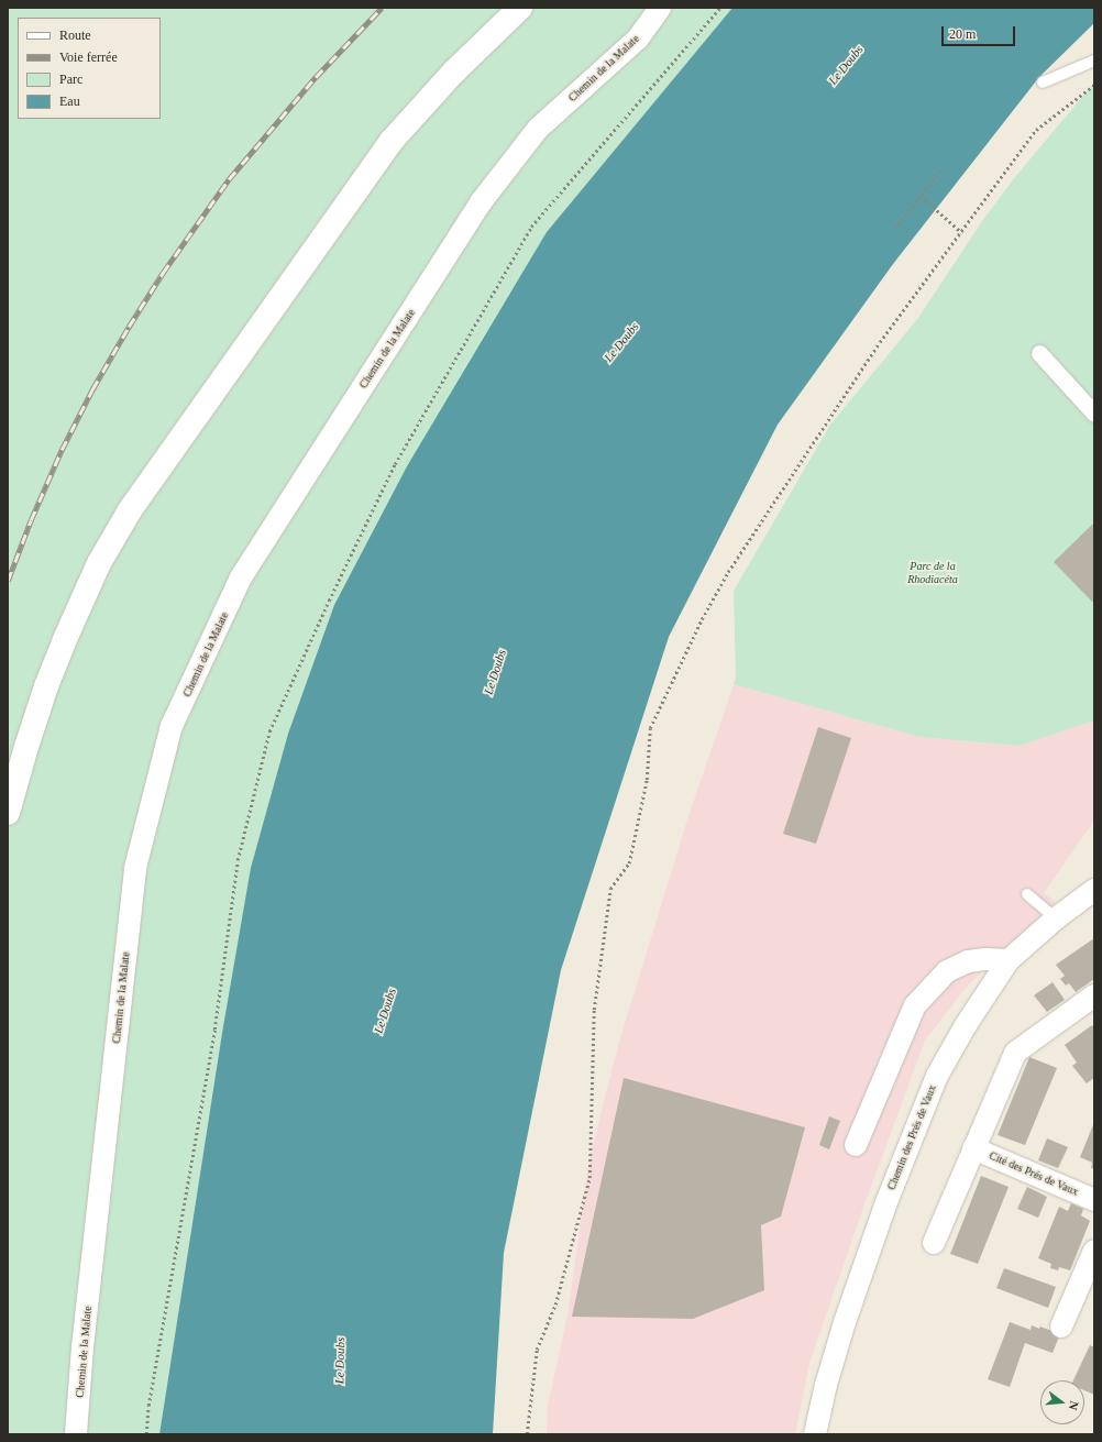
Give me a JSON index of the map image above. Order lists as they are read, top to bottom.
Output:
{
  "streets": {
    "street": ["Chemin de la Malate", "Chemin des Prés de Vaux", "Cité des Prés de Vaux"]
  },
  "water": ["Le Doubs"],
  "parks": ["Parc de la Rhodiacéta"],
  "legend": [
    "Route",
    "Voie ferrée",
    "Parc",
    "Eau"
  ],
  "scale_bar": "20 m",
  "north": "right"
}
